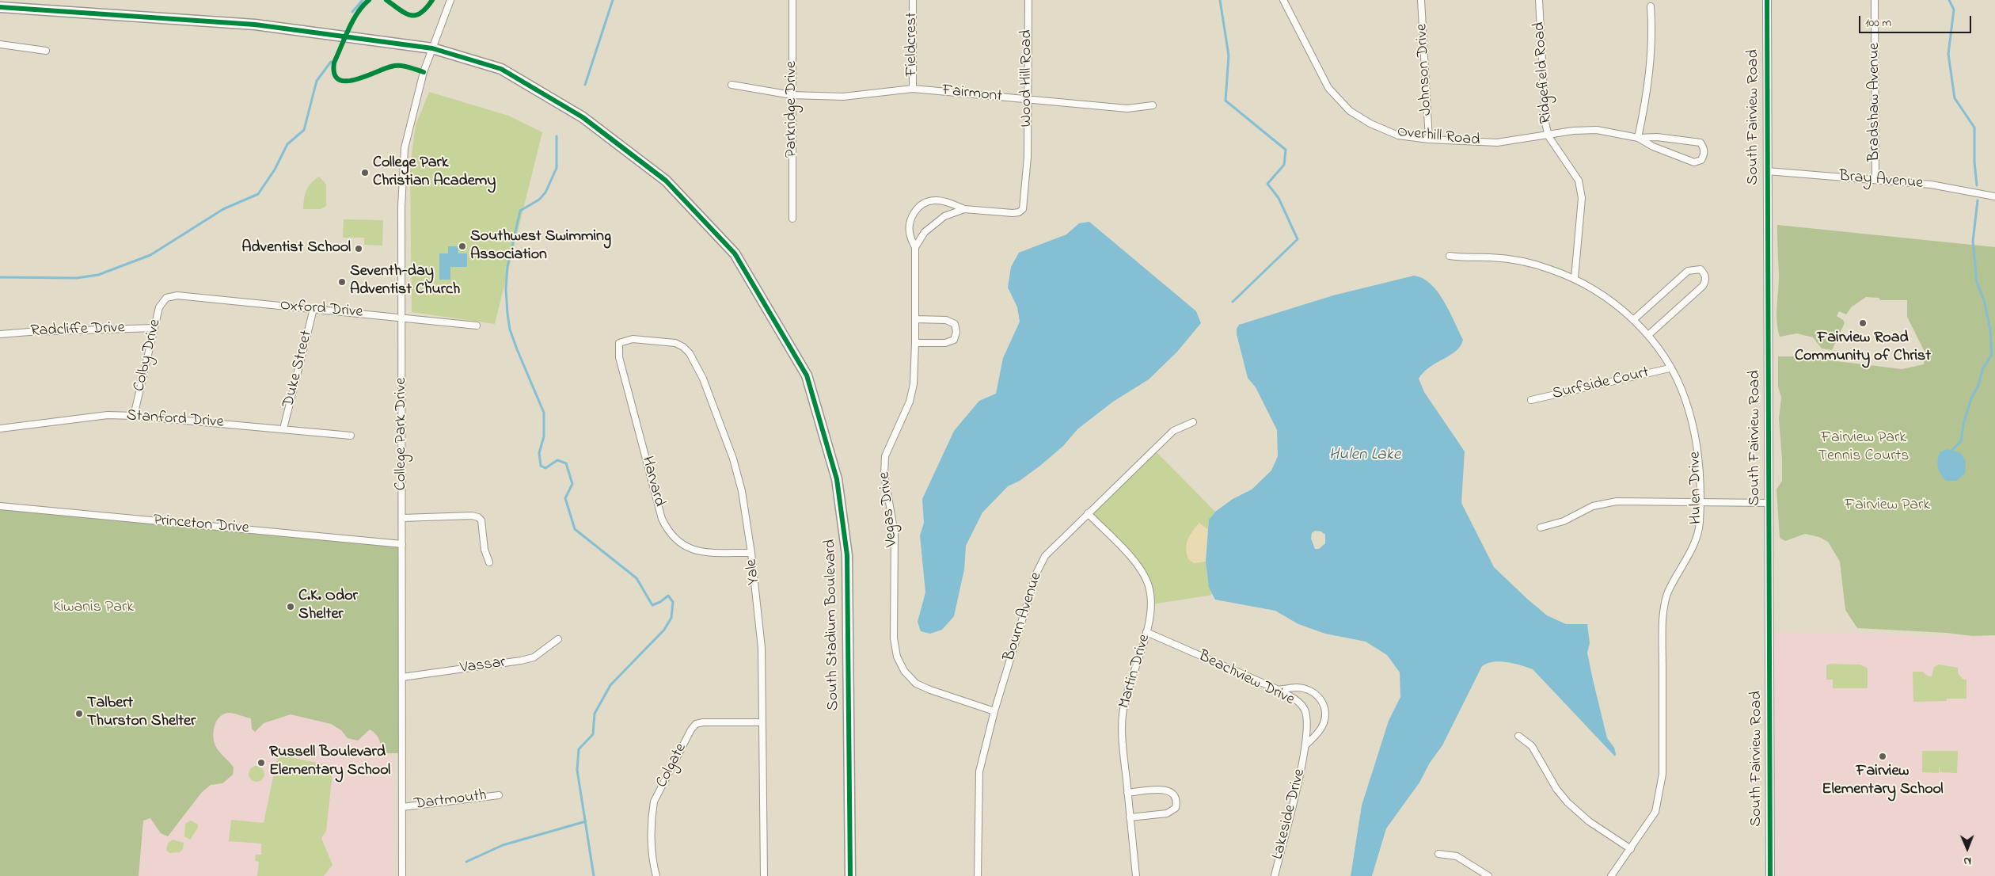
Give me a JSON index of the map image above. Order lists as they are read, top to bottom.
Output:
{
  "streets": {
    "main road": ["South Stadium Boulevard"],
    "street": [
      "Fieldcrest",
      "Johnson Drive",
      "Ridgefield Road",
      "Wood Hill Road",
      "Fairmont",
      "Bradshaw Avenue",
      "Parkridge Drive",
      "South Fairview Road",
      "Overhill Road",
      "Bray Avenue",
      "Oxford Drive",
      "Radcliffe Drive",
      "Colby Drive",
      "Duke Street",
      "Surfside Court",
      "Stanford Drive",
      "College Park Drive",
      "Harvard",
      "Hulen Drive",
      "Vegas Drive",
      "Princeton Drive",
      "Yale",
      "Bourn Avenue",
      "Vassar",
      "Martin Drive",
      "Beachview Drive",
      "Colgate",
      "Dartmouth",
      "Lakeside Drive"
    ]
  },
  "crossings": [
    ["Fieldcrest", "Fairmont"],
    ["Johnson Drive", "Overhill Road"],
    ["Ridgefield Road", "Overhill Road"],
    ["Ridgefield Road", "Hulen Drive"],
    ["Wood Hill Road", "Fairmont"],
    ["Wood Hill Road", "Vegas Drive"],
    ["Fairmont", "Parkridge Drive"],
    ["Bradshaw Avenue", "Bray Avenue"],
    ["South Fairview Road", "Bray Avenue"],
    ["Oxford Drive", "Colby Drive"],
    ["Oxford Drive", "Duke Street"],
    ["Oxford Drive", "College Park Drive"],
    ["Radcliffe Drive", "Colby Drive"],
    ["Colby Drive", "Stanford Drive"],
    ["Duke Street", "Stanford Drive"],
    ["Surfside Court", "Hulen Drive"],
    ["College Park Drive", "Princeton Drive"],
    ["College Park Drive", "South Stadium Boulevard"],
    ["College Park Drive", "Vassar"],
    ["College Park Drive", "Dartmouth"],
    ["Harvard", "Yale"],
    ["Vegas Drive", "Bourn Avenue"],
    ["Yale", "Colgate"],
    ["Bourn Avenue", "Martin Drive"],
    ["Martin Drive", "Beachview Drive"],
    ["Beachview Drive", "Lakeside Drive"]
  ],
  "water": ["Hulen Lake"],
  "parks": ["Fairview Park Tennis Courts", "Fairview Park", "Kiwanis Park"],
  "places": [
    "College Park Christian Academy",
    "Southwest Swimming Association",
    "Adventist School",
    "Seventh-day Adventist Church",
    "Fairview Road Community of Christ",
    "C.K. Odor Shelter",
    "Talbert Thurston Shelter",
    "Fairview Elementary School",
    "Russell Boulevard Elementary School"
  ],
  "scale_bar": "100 m",
  "north": "bottom"
}
